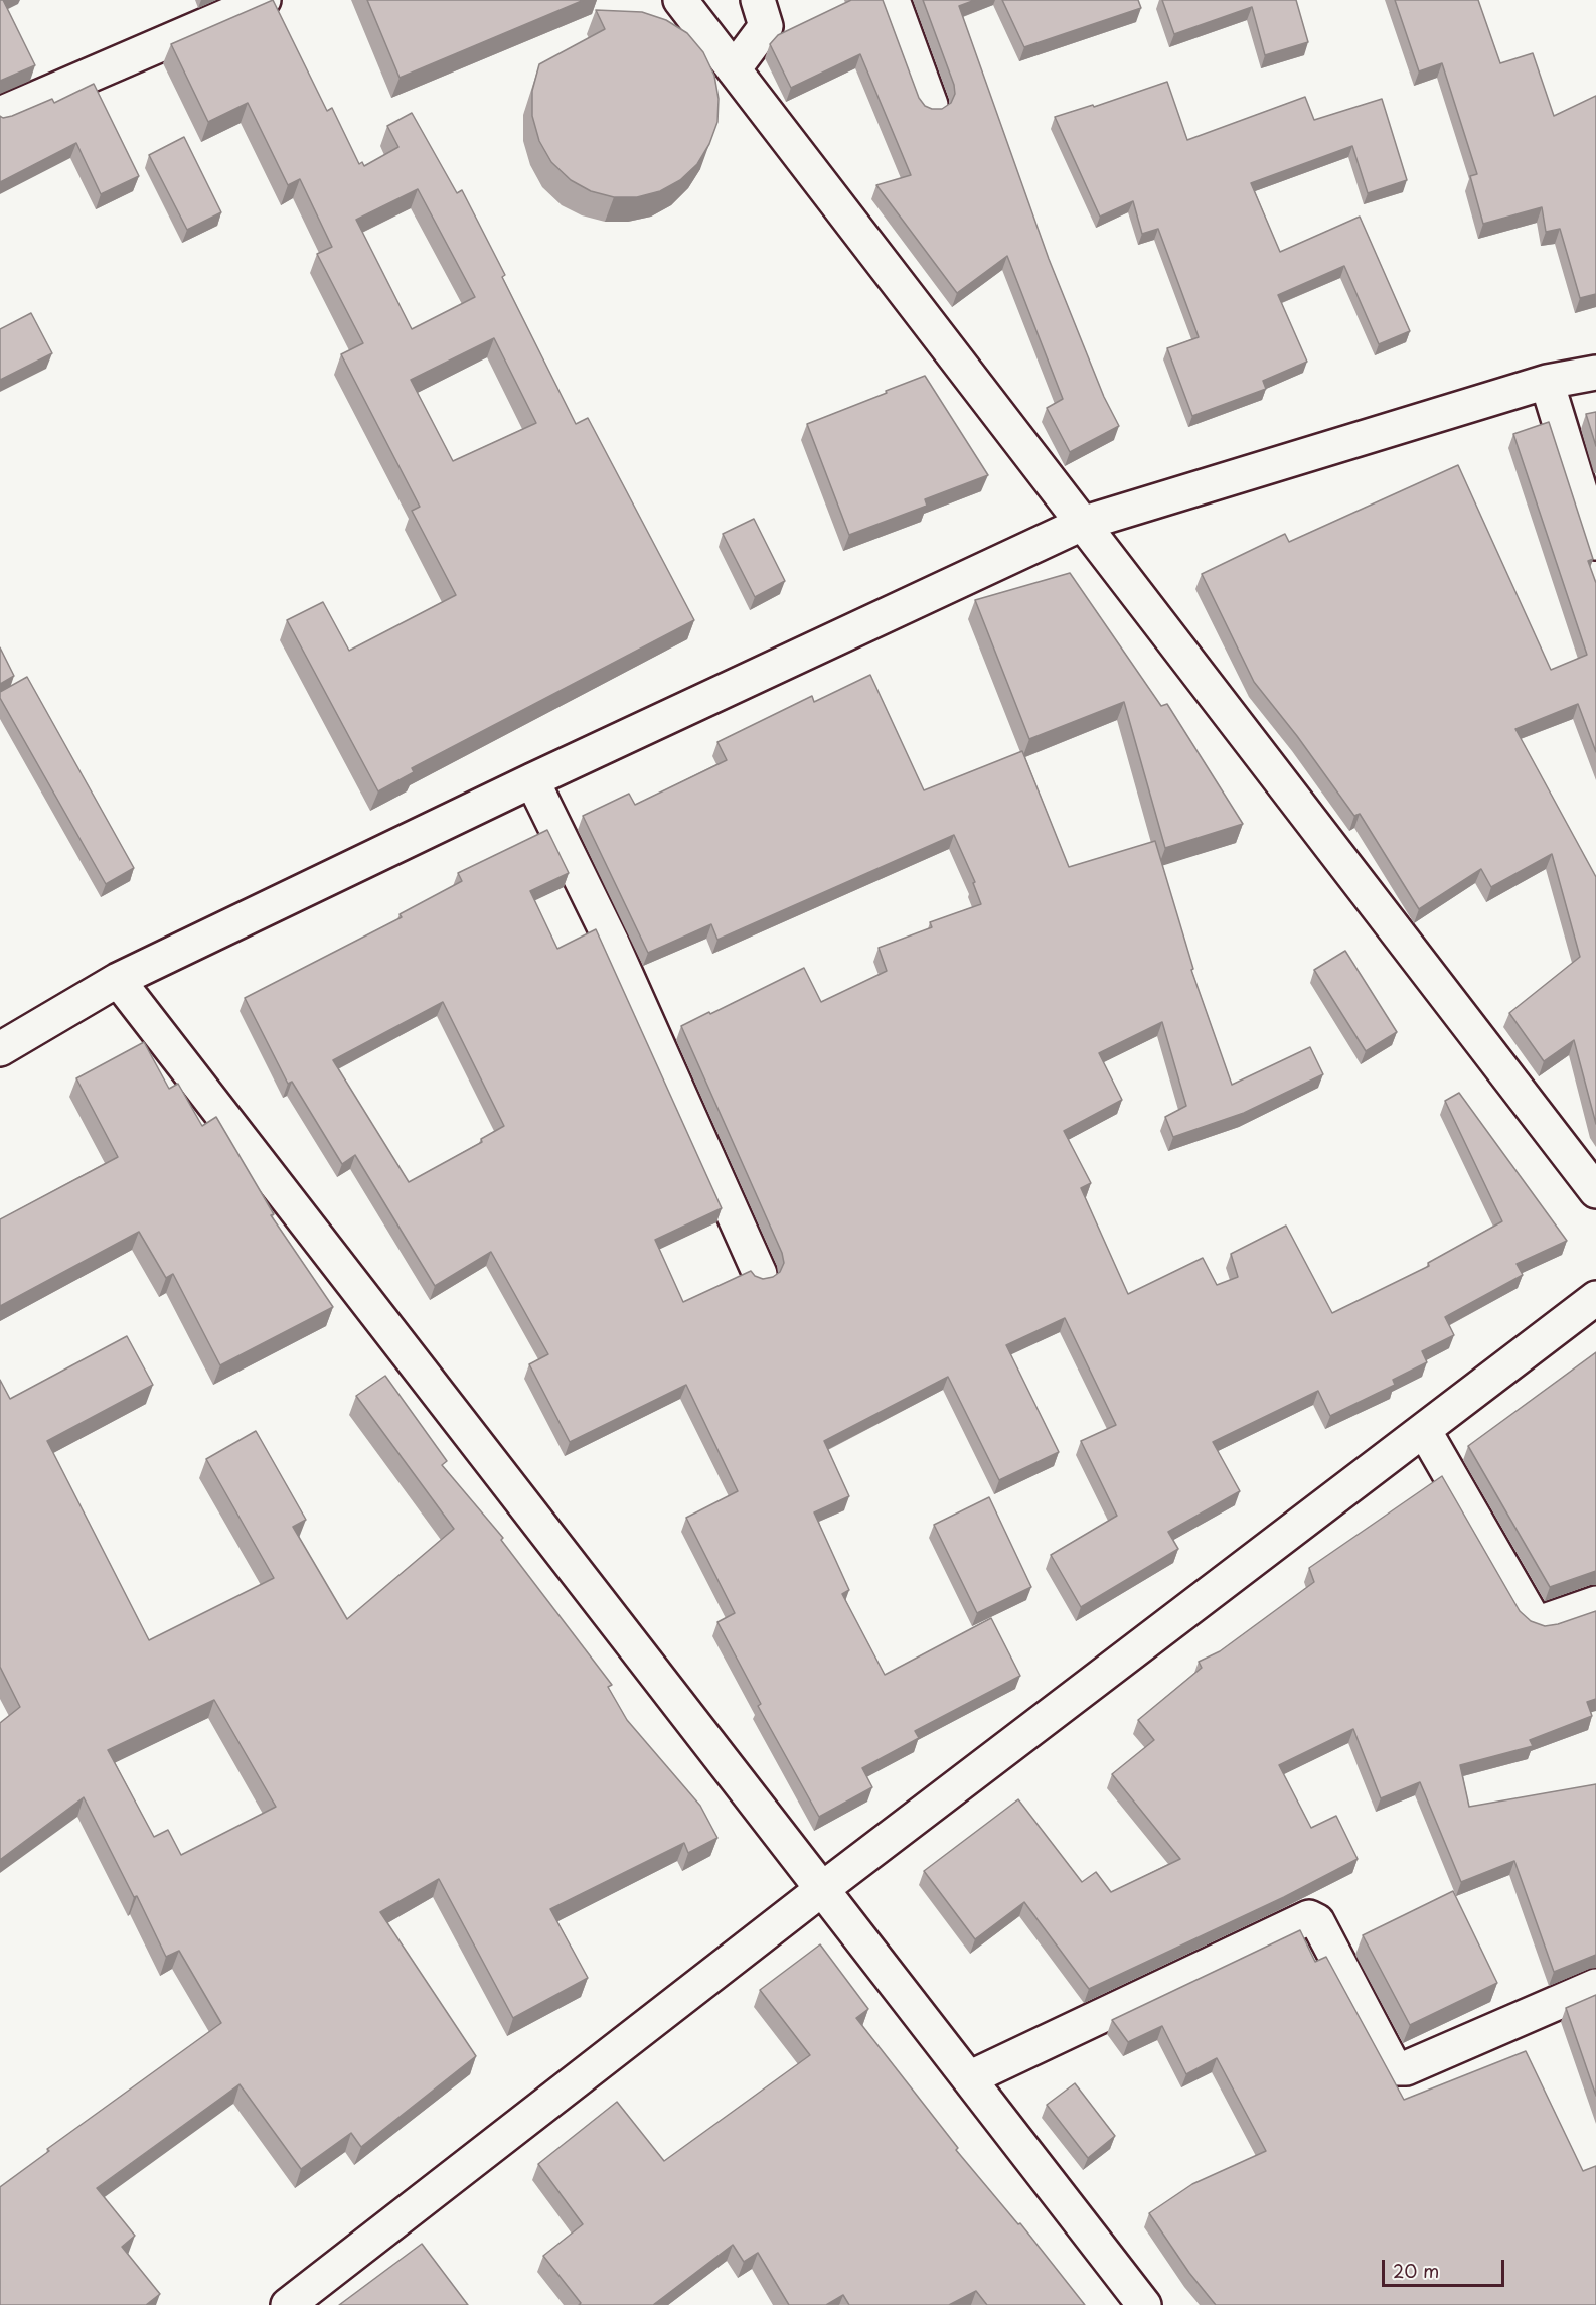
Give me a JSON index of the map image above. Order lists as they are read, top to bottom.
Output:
{
  "scale_bar": "20 m"
}
